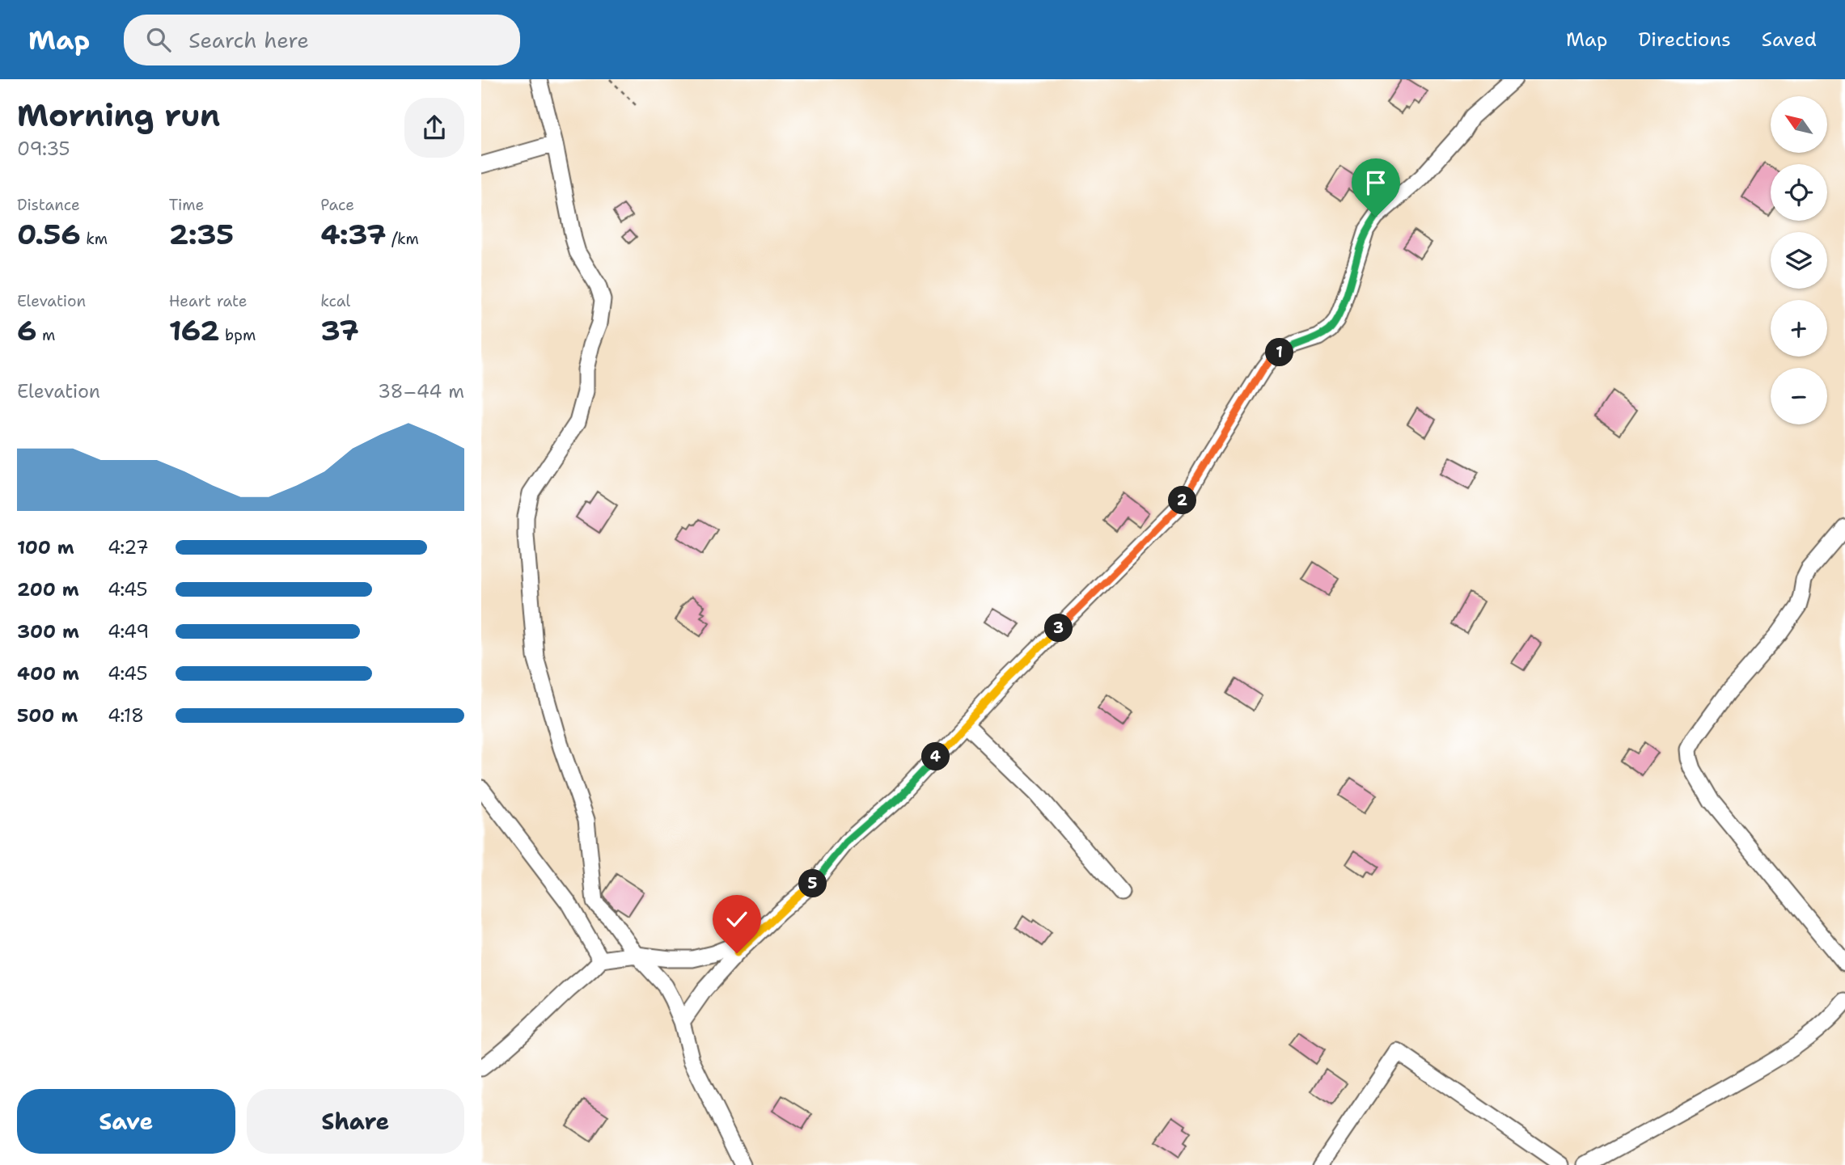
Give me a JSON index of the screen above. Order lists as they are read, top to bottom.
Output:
{
  "north": "top left",
  "page": {
    "header": "Map",
    "search": "Search here",
    "nav": ["Map", "Directions", "Saved"],
    "heading": ["Morning run", "09:35"],
    "map_buttons": ["+", "−"],
    "stats": [
      ["Distance", "0.56 km"],
      ["Time", "2:35"],
      ["Pace", "4:37 /km"],
      ["Elevation", "6 m"],
      ["Heart rate", "162 bpm"],
      ["kcal", "37"]
    ],
    "pins": [
      "1",
      "2",
      "3",
      "4",
      "5"
    ],
    "chart": ["Elevation", "38–44 m"],
    "list": [
      {
        "name": "100 m",
        "note": "4:27"
      },
      {
        "name": "200 m",
        "note": "4:45"
      },
      {
        "name": "300 m",
        "note": "4:49"
      },
      {
        "name": "400 m",
        "note": "4:45"
      },
      {
        "name": "500 m",
        "note": "4:18"
      }
    ],
    "buttons": ["Save", "Share"]
  }
}
